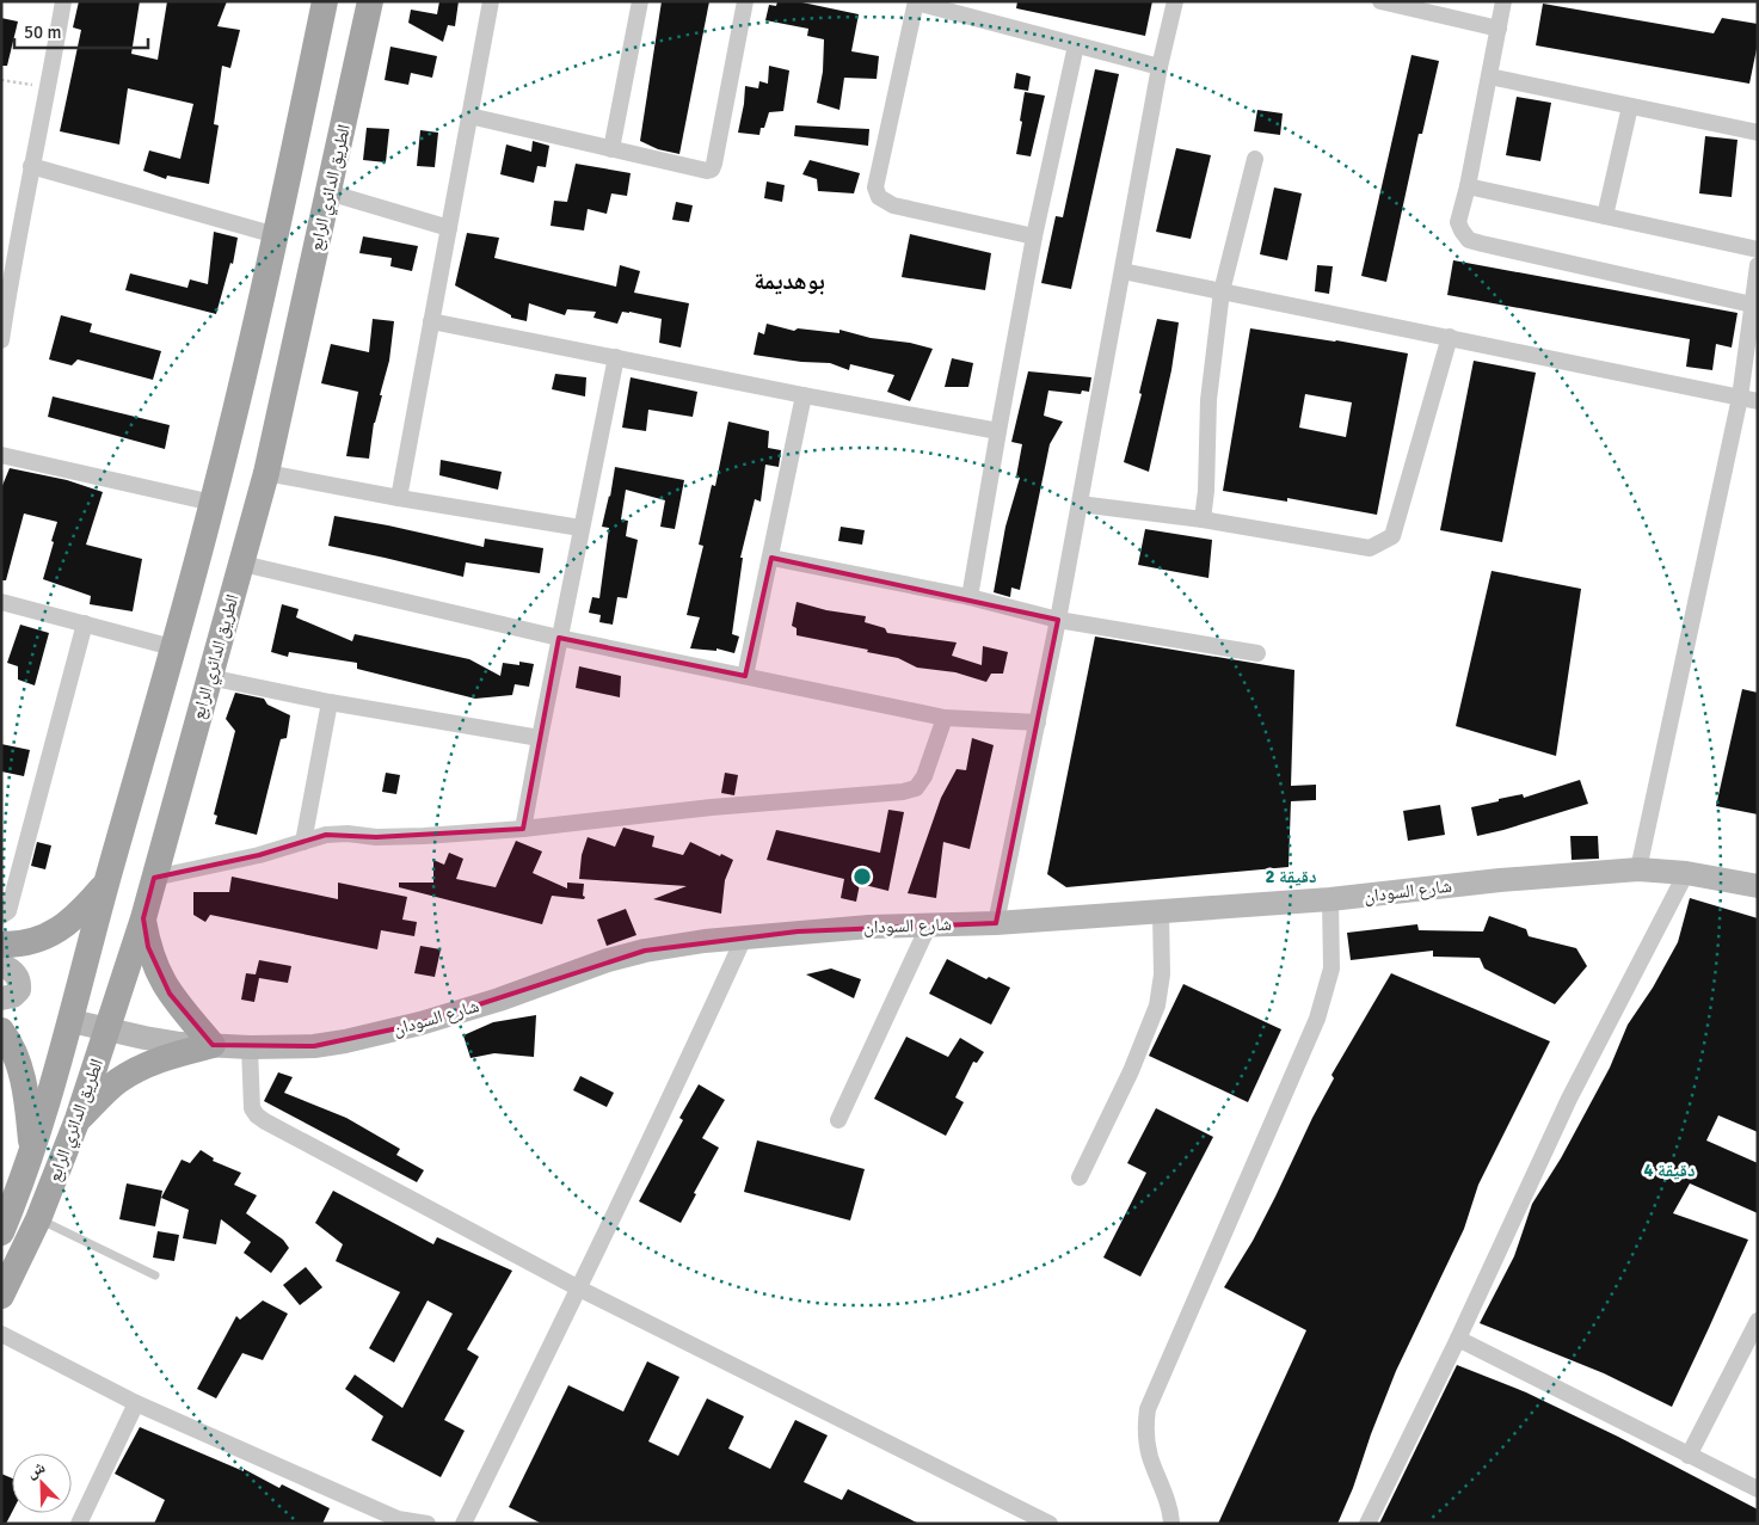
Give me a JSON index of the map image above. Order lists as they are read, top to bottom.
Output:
{
  "streets": {
    "main road": ["الطريق الدائري الرابع", "شارع السودان"]
  },
  "crossings": [
    ["الطريق الدائري الرابع", "شارع السودان"]
  ],
  "districts": ["بوهديمة"],
  "scale_bar": "50 m",
  "north": "top left",
  "rings": ["2 دقيقة", "4 دقيقة"]
}
